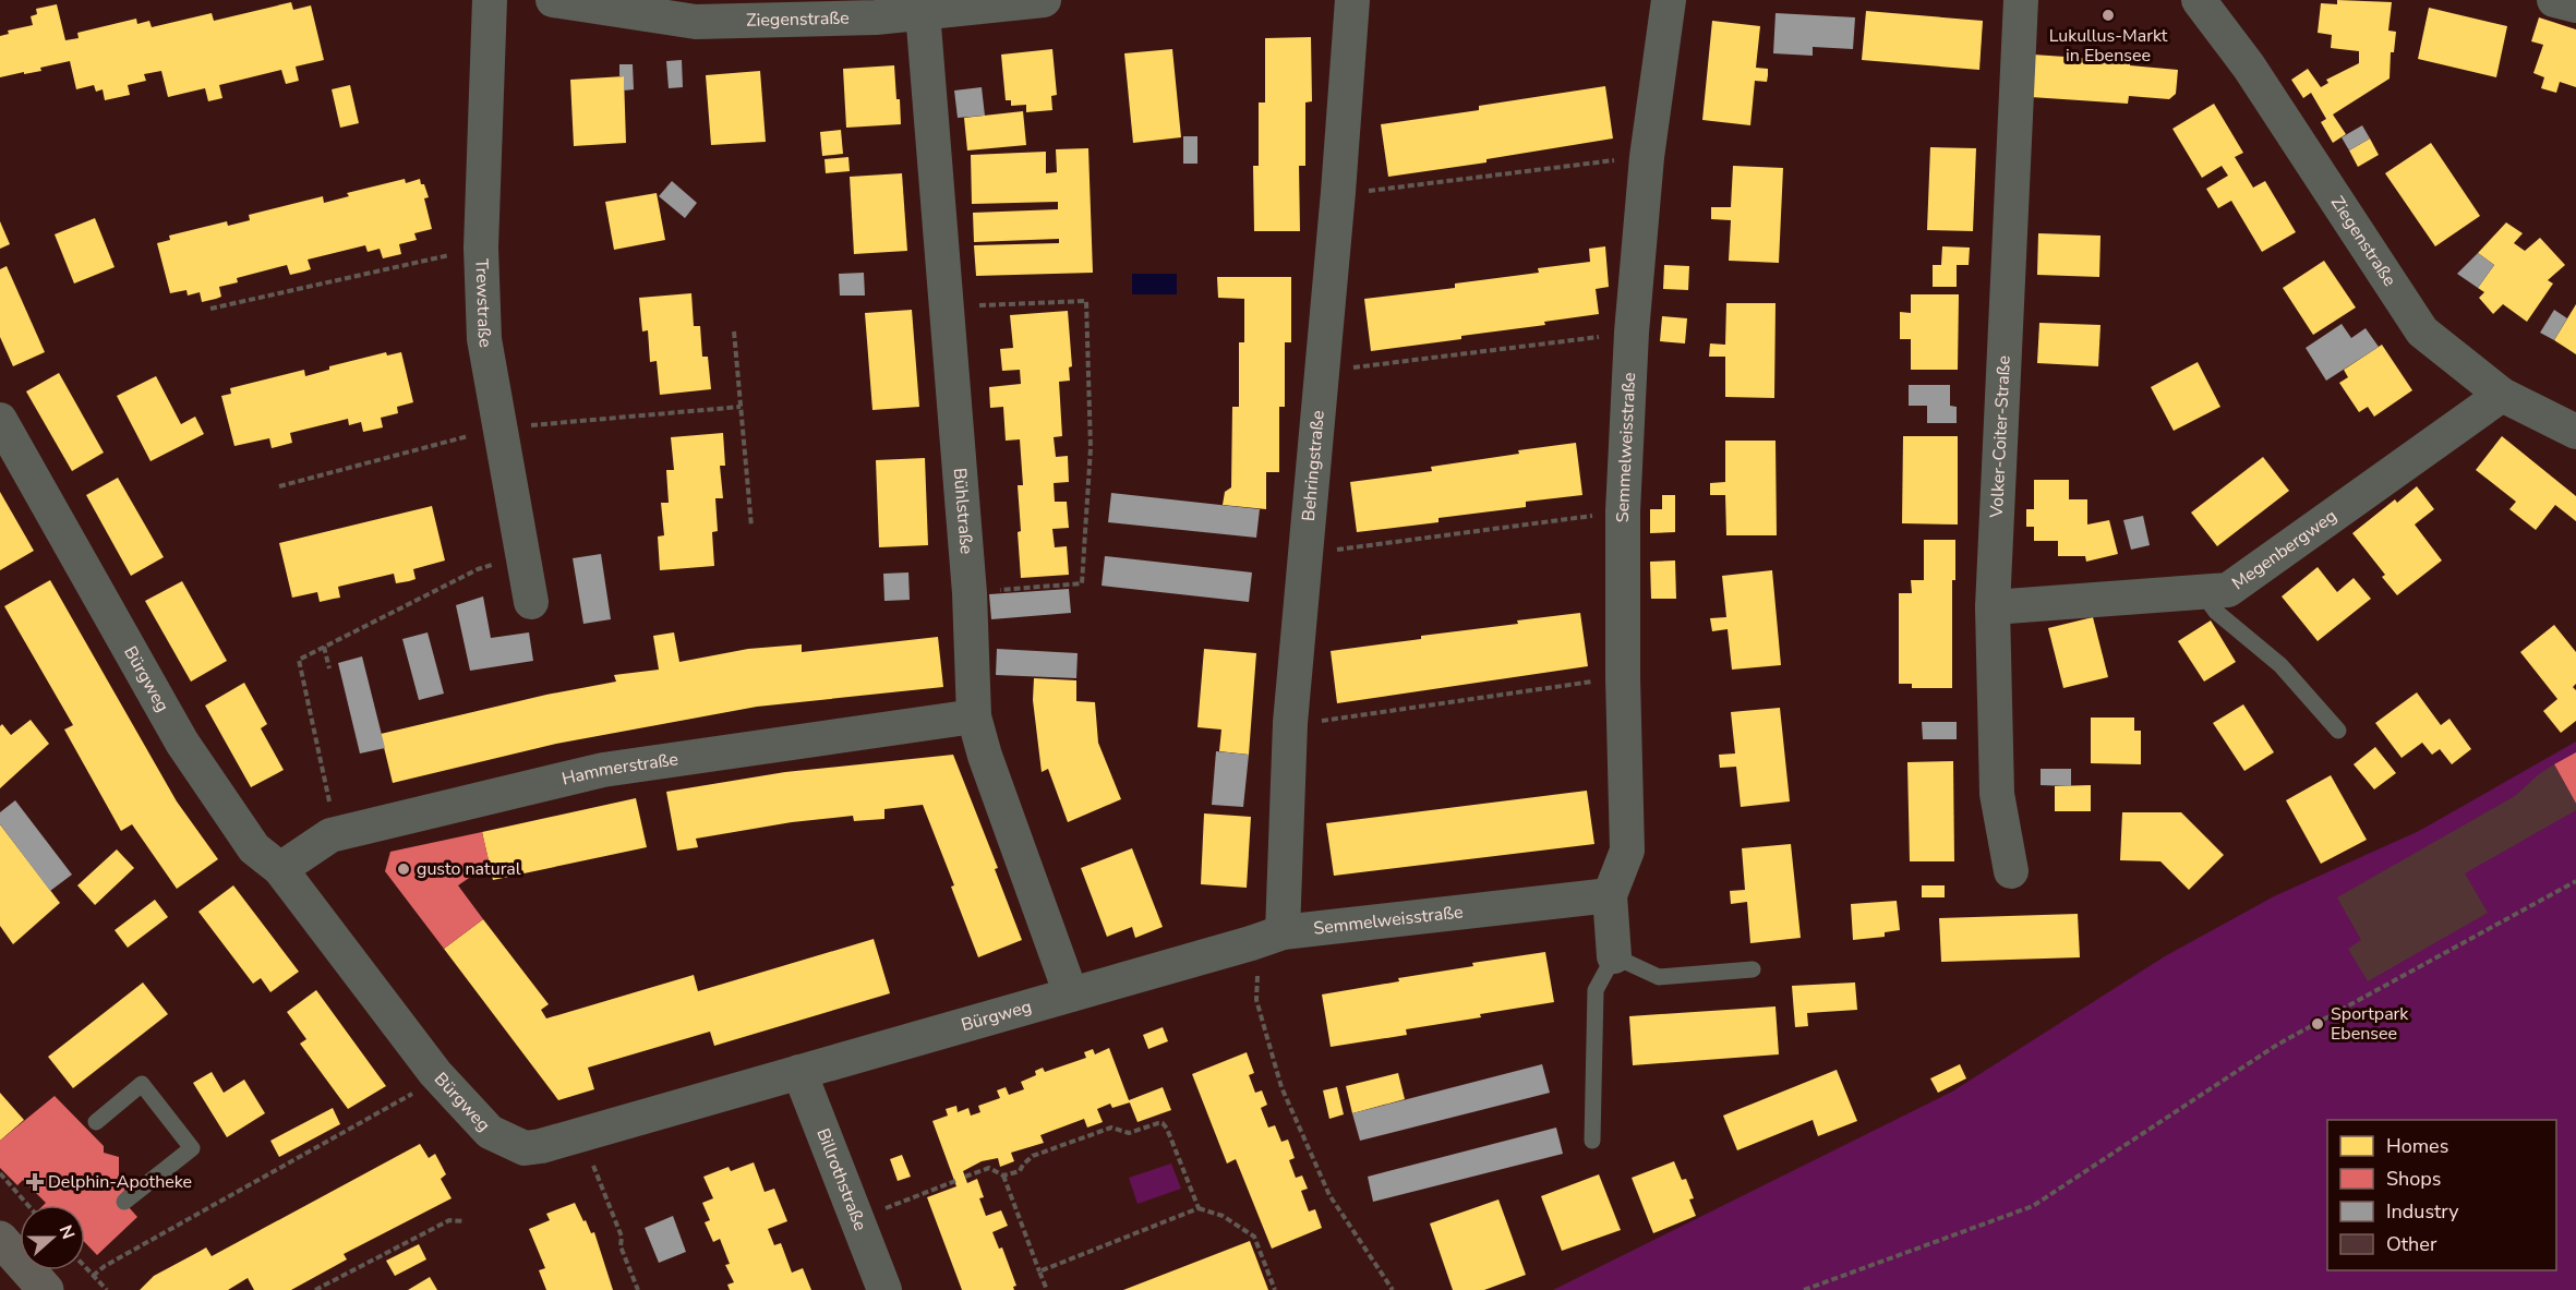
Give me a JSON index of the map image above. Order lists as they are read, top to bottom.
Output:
{
  "streets": {
    "street": [
      "Ziegenstraße",
      "Trewstraße",
      "Volker-Coiter-Straße",
      "Semmelweisstraße",
      "Behringstraße",
      "Bühlstraße",
      "Megenbergweg",
      "Bürgweg",
      "Hammerstraße",
      "Billrothstraße"
    ]
  },
  "crossings": [
    ["Ziegenstraße", "Bühlstraße"],
    ["Ziegenstraße", "Megenbergweg"],
    ["Volker-Coiter-Straße", "Megenbergweg"],
    ["Semmelweisstraße", "Behringstraße"],
    ["Semmelweisstraße", "Bürgweg"],
    ["Behringstraße", "Bürgweg"],
    ["Bühlstraße", "Bürgweg"],
    ["Bühlstraße", "Hammerstraße"],
    ["Bürgweg", "Hammerstraße"],
    ["Bürgweg", "Billrothstraße"]
  ],
  "places": {
    "other": ["Lukullus-Markt in Ebensee", "gusto natural", "Sportpark Ebensee"],
    "health": ["Delphin-Apotheke"]
  },
  "legend": [
    "Homes",
    "Shops",
    "Industry",
    "Other"
  ],
  "north": "right"
}
